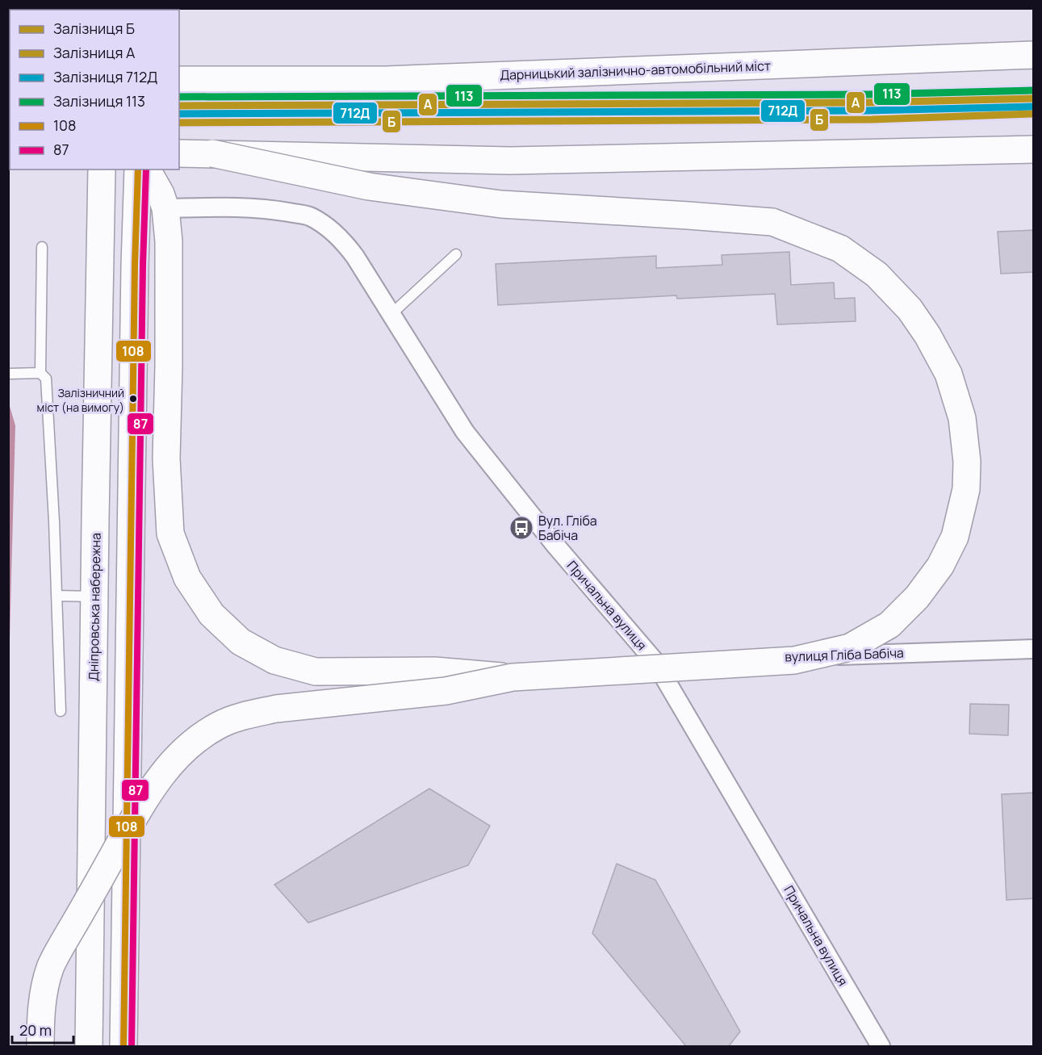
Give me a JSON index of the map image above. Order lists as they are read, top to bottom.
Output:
{
  "streets": {
    "main road": ["Дарницький залізнично-автомобільний міст", "Дніпровська набережна"],
    "street": ["Причальна вулиця", "вулиця Гліба Бабіча"]
  },
  "crossings": [
    ["Причальна вулиця", "вулиця Гліба Бабіча"]
  ],
  "places": {
    "other": ["Залізничний міст (на вимогу)"],
    "bus stop": ["Вул. Гліба Бабіча"]
  },
  "lines": [
    "rail line 113",
    "rail line A",
    "rail line 712Д",
    "rail line Б",
    "transit line 108",
    "transit line 87"
  ],
  "legend": [
    "Залізниця Б",
    "Залізниця A",
    "Залізниця 712Д",
    "Залізниця 113",
    "108",
    "87"
  ],
  "scale_bar": "20 m"
}
